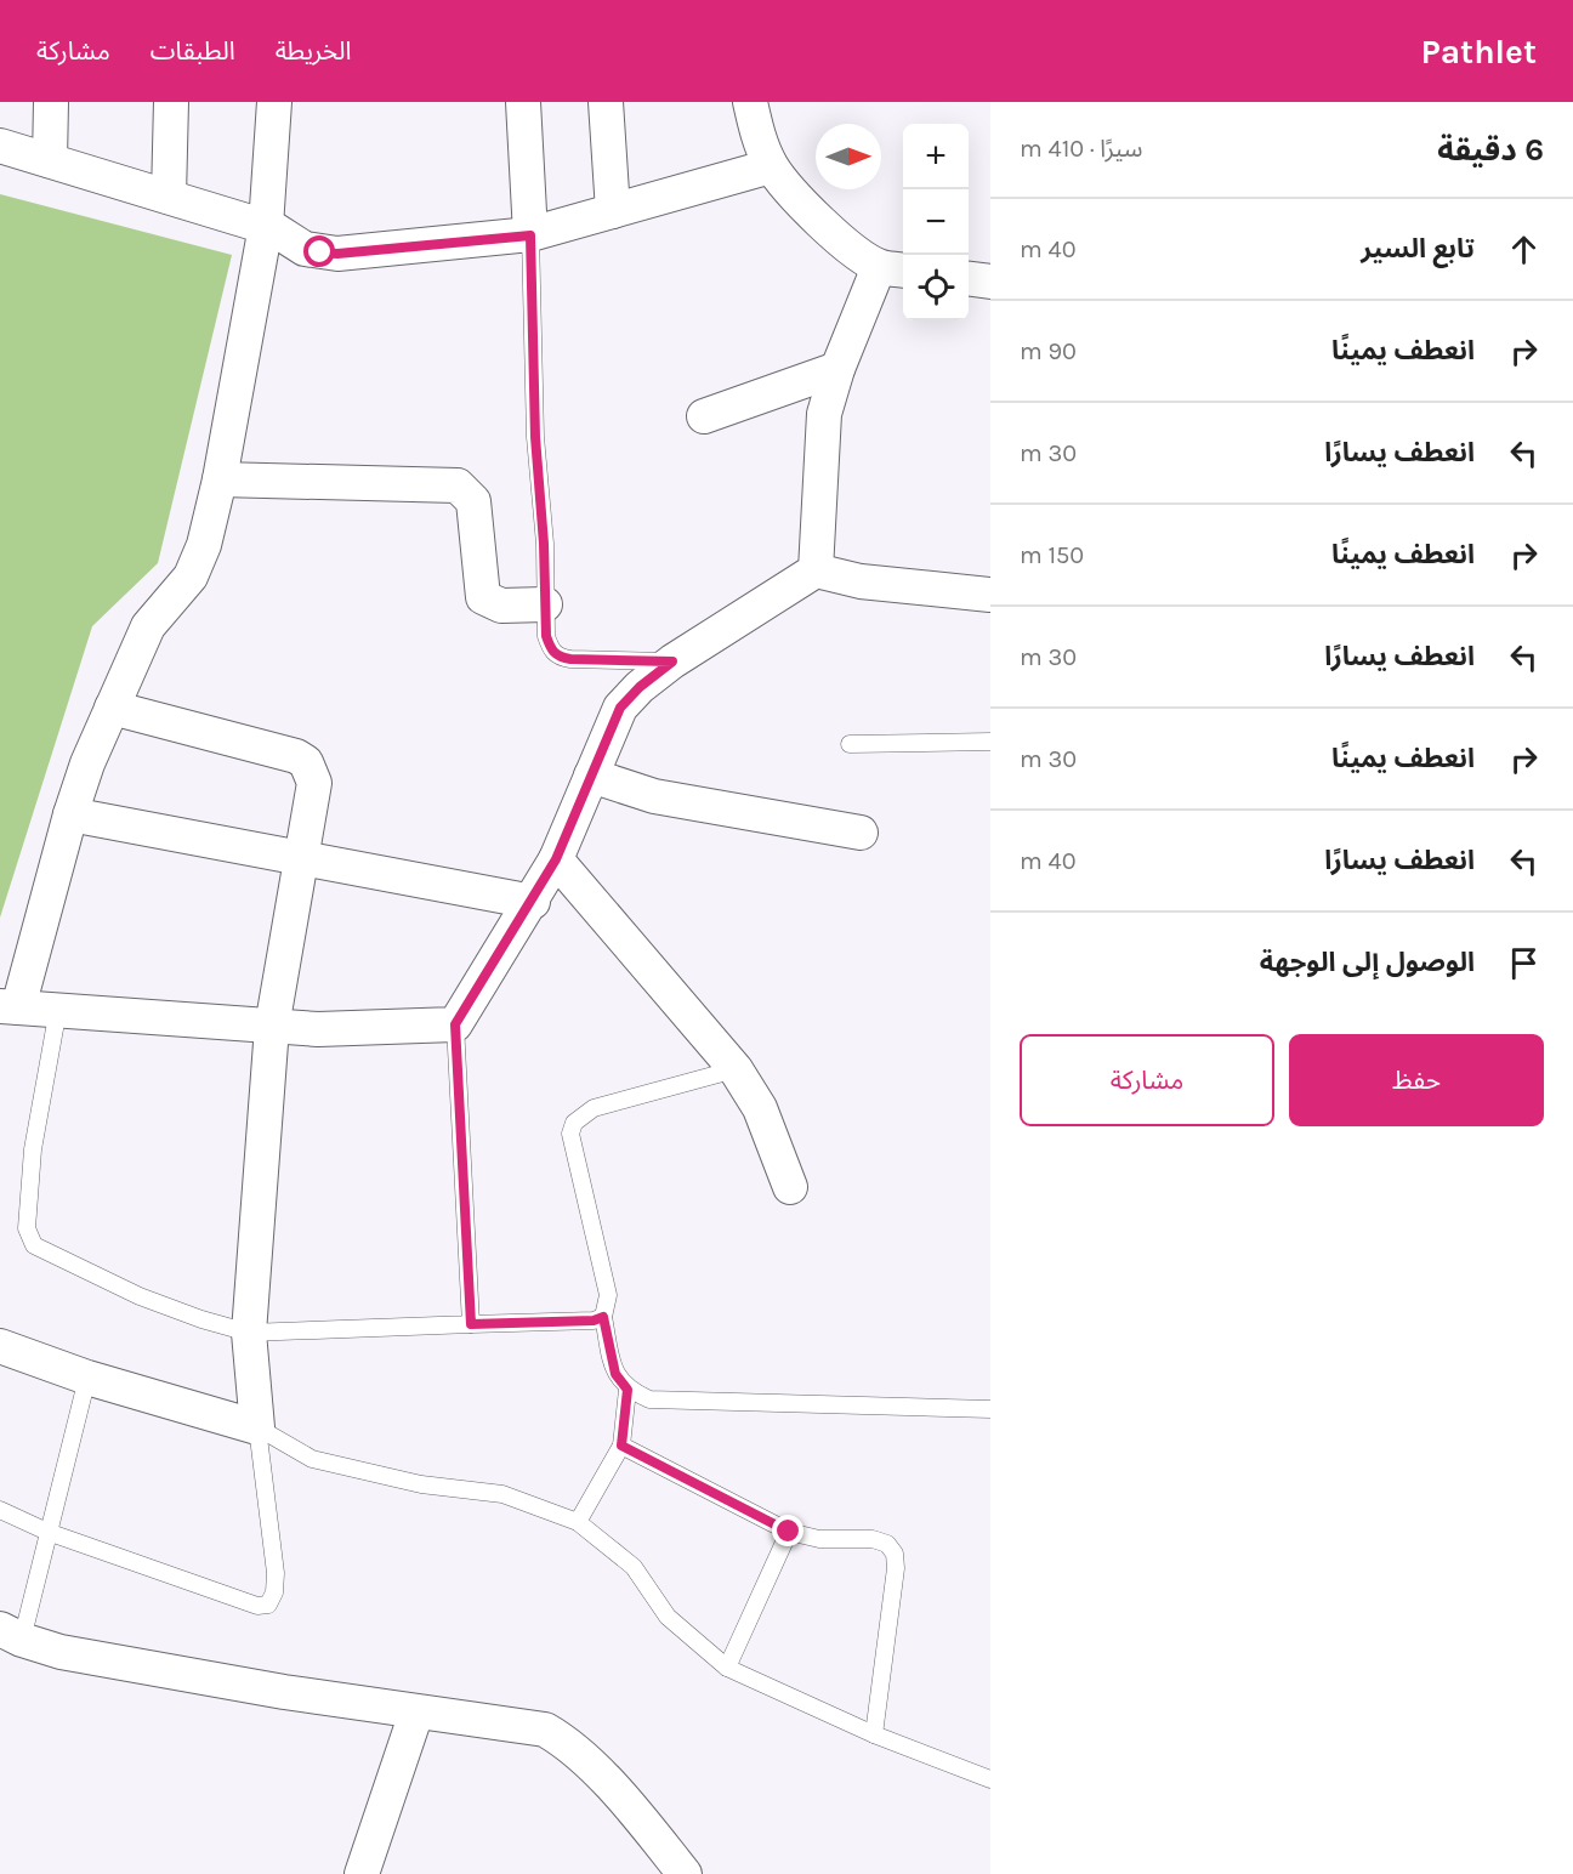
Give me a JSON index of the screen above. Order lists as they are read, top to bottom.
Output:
{
  "north": "right",
  "page": {
    "header": "Pathlet",
    "nav": ["الخريطة", "الطبقات", "مشاركة"],
    "heading": ["6 دقيقة", "سيرًا · 410 m"],
    "map_buttons": ["+", "−"],
    "list": [
      ["تابع السير", "40 m"],
      ["انعطف يمينًا", "90 m"],
      ["انعطف يسارًا", "30 m"],
      ["انعطف يمينًا", "150 m"],
      ["انعطف يسارًا", "30 m"],
      ["انعطف يمينًا", "30 m"],
      ["انعطف يسارًا", "40 m"],
      "الوصول إلى الوجهة"
    ],
    "buttons": ["حفظ", "مشاركة"]
  }
}
